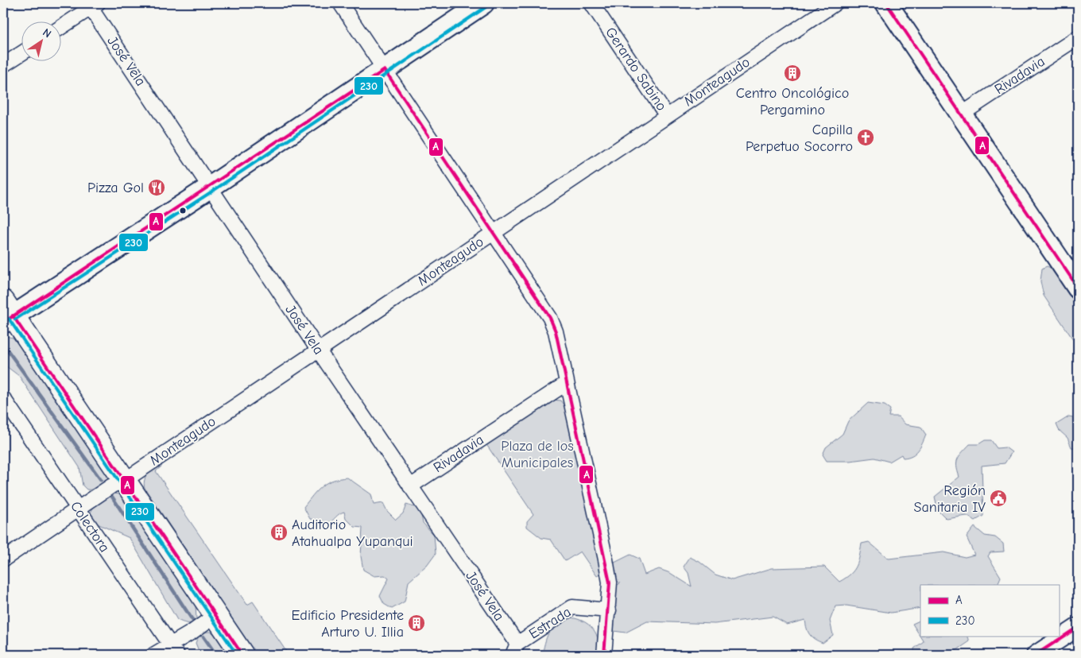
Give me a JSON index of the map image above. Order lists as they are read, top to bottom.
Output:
{
  "streets": {
    "street": [
      "José Vela",
      "Gerardo Sabino",
      "Rivadavia",
      "Monteagudo",
      "Colectora",
      "Estrada"
    ]
  },
  "crossings": [
    ["José Vela", "Rivadavia"],
    ["José Vela", "Monteagudo"],
    ["José Vela", "Estrada"],
    ["Gerardo Sabino", "Monteagudo"],
    ["Monteagudo", "Colectora"]
  ],
  "parks": ["Plaza de los Municipales"],
  "places": {
    "building": ["Centro Oncológico Pergamino", "Auditorio Atahualpa Yupanqui", "Edificio Presidente Arturo U. Illia"],
    "church": ["Capilla Perpetuo Socorro"],
    "restaurant": ["Pizza Gol"],
    "public building": ["Región Sanitaria IV"]
  },
  "lines": ["transit line A", "transit line 230"],
  "legend": ["A", "230"],
  "north": "top right"
}
